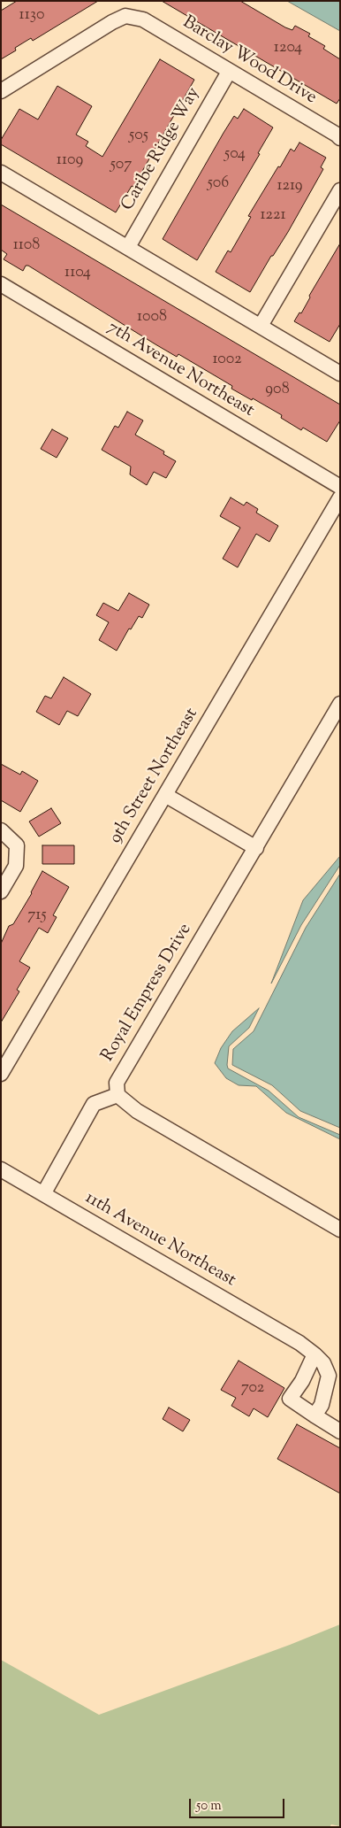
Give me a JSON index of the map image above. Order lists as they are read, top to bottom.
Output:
{
  "streets": {
    "street": [
      "Barclay Wood Drive",
      "Caribe Ridge Way",
      "7th Avenue Northeast",
      "9th Street Northeast",
      "Royal Empress Drive",
      "11th Avenue Northeast"
    ]
  },
  "crossings": [
    ["Barclay Wood Drive", "Caribe Ridge Way"]
  ],
  "house_numbers": [
    "1130",
    "1204",
    "505",
    "504",
    "1109",
    "507",
    "506",
    "1219",
    "1221",
    "1108",
    "1104",
    "1008",
    "1002",
    "908",
    "715",
    "702"
  ],
  "scale_bar": "50 m"
}
